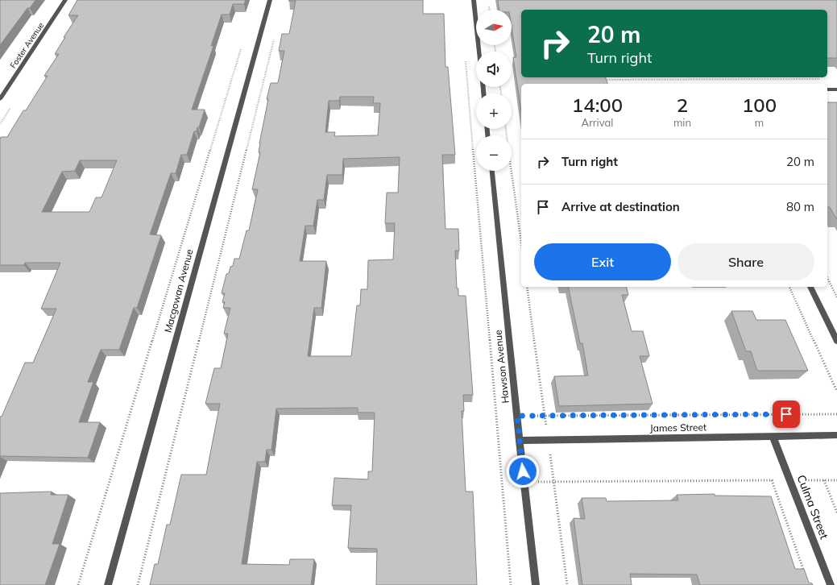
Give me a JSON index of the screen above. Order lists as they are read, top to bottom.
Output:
{
  "streets": {
    "street": [
      "Foster Avenue",
      "Macgowan Avenue",
      "Hawson Avenue",
      "James Street",
      "Culma Street"
    ]
  },
  "crossings": [
    ["Hawson Avenue", "James Street"],
    ["James Street", "Culma Street"]
  ],
  "north": "right",
  "page": {
    "map_buttons": ["+", "−"],
    "turn": ["20 m", "Turn right"],
    "eta": [
      "14:00",
      "Arrival",
      "2",
      "min",
      "100",
      "m"
    ],
    "list": [
      {
        "name": "Turn right",
        "value": "20 m"
      },
      {
        "name": "Arrive at destination",
        "value": "80 m"
      }
    ],
    "buttons": ["Exit", "Share"]
  }
}
